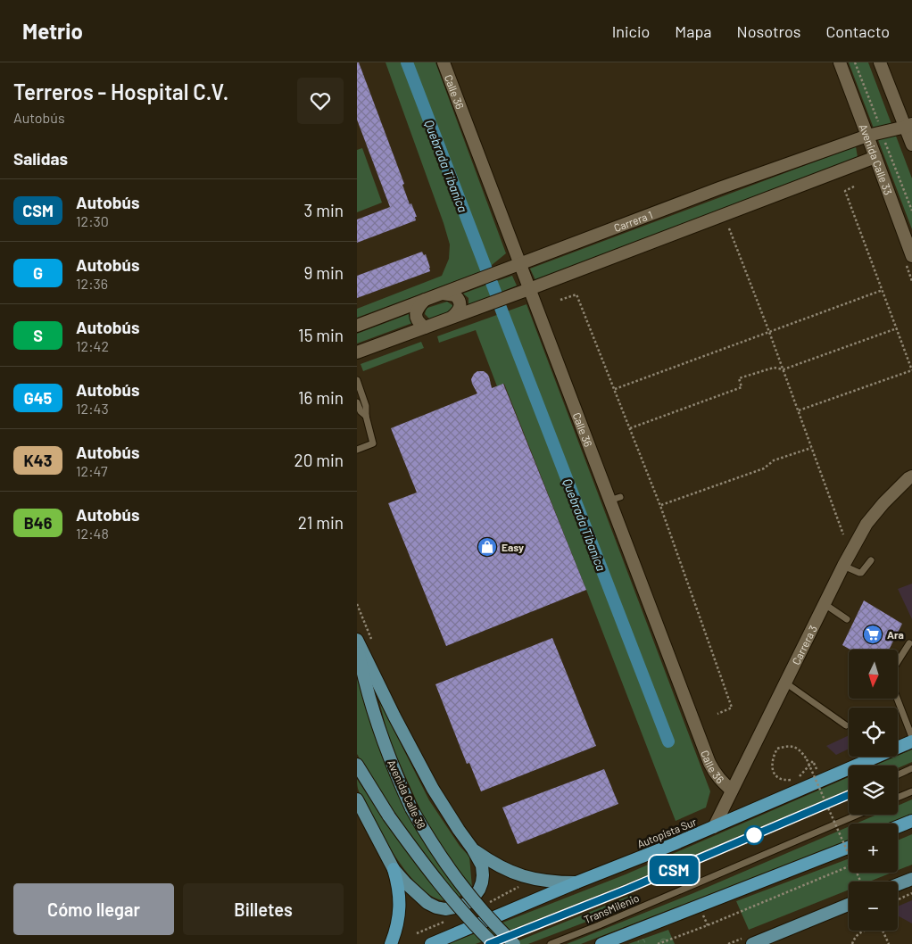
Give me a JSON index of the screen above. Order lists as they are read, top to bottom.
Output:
{
  "streets": {
    "highway": ["Autopista Sur"],
    "main road": ["Avenida Calle 38"],
    "street": [
      "Calle 36",
      "Avenida Calle 33",
      "Carrera 1",
      "Carrera 3"
    ],
    "lane": ["TransMilenio"]
  },
  "crossings": [
    ["Calle 36", "Carrera 1"],
    ["Calle 36", "Carrera 3"],
    ["Avenida Calle 33", "Carrera 1"],
    ["Carrera 3", "Autopista Sur"]
  ],
  "water": ["Quebrada Tibaníca"],
  "places": {
    "shop": ["Easy"],
    "supermarket": ["Ara"]
  },
  "lines": ["bus line CSM"],
  "north": "bottom",
  "page": {
    "header": "Metrio",
    "nav": [
      "Inicio",
      "Mapa",
      "Nosotros",
      "Contacto"
    ],
    "heading": [
      ["Terreros - Hospital C.V.", "Autobús"],
      "Salidas"
    ],
    "on_map": "CSM",
    "list": [
      {
        "mark": "CSM",
        "name": "Autobús",
        "note": "12:30",
        "value": "3 min"
      },
      {
        "mark": "G",
        "name": "Autobús",
        "note": "12:36",
        "value": "9 min"
      },
      {
        "mark": "S",
        "name": "Autobús",
        "note": "12:42",
        "value": "15 min"
      },
      {
        "mark": "G45",
        "name": "Autobús",
        "note": "12:43",
        "value": "16 min"
      },
      {
        "mark": "K43",
        "name": "Autobús",
        "note": "12:47",
        "value": "20 min"
      },
      {
        "mark": "B46",
        "name": "Autobús",
        "note": "12:48",
        "value": "21 min"
      }
    ],
    "map_buttons": ["+", "−"],
    "buttons": ["Cómo llegar", "Billetes"]
  }
}
